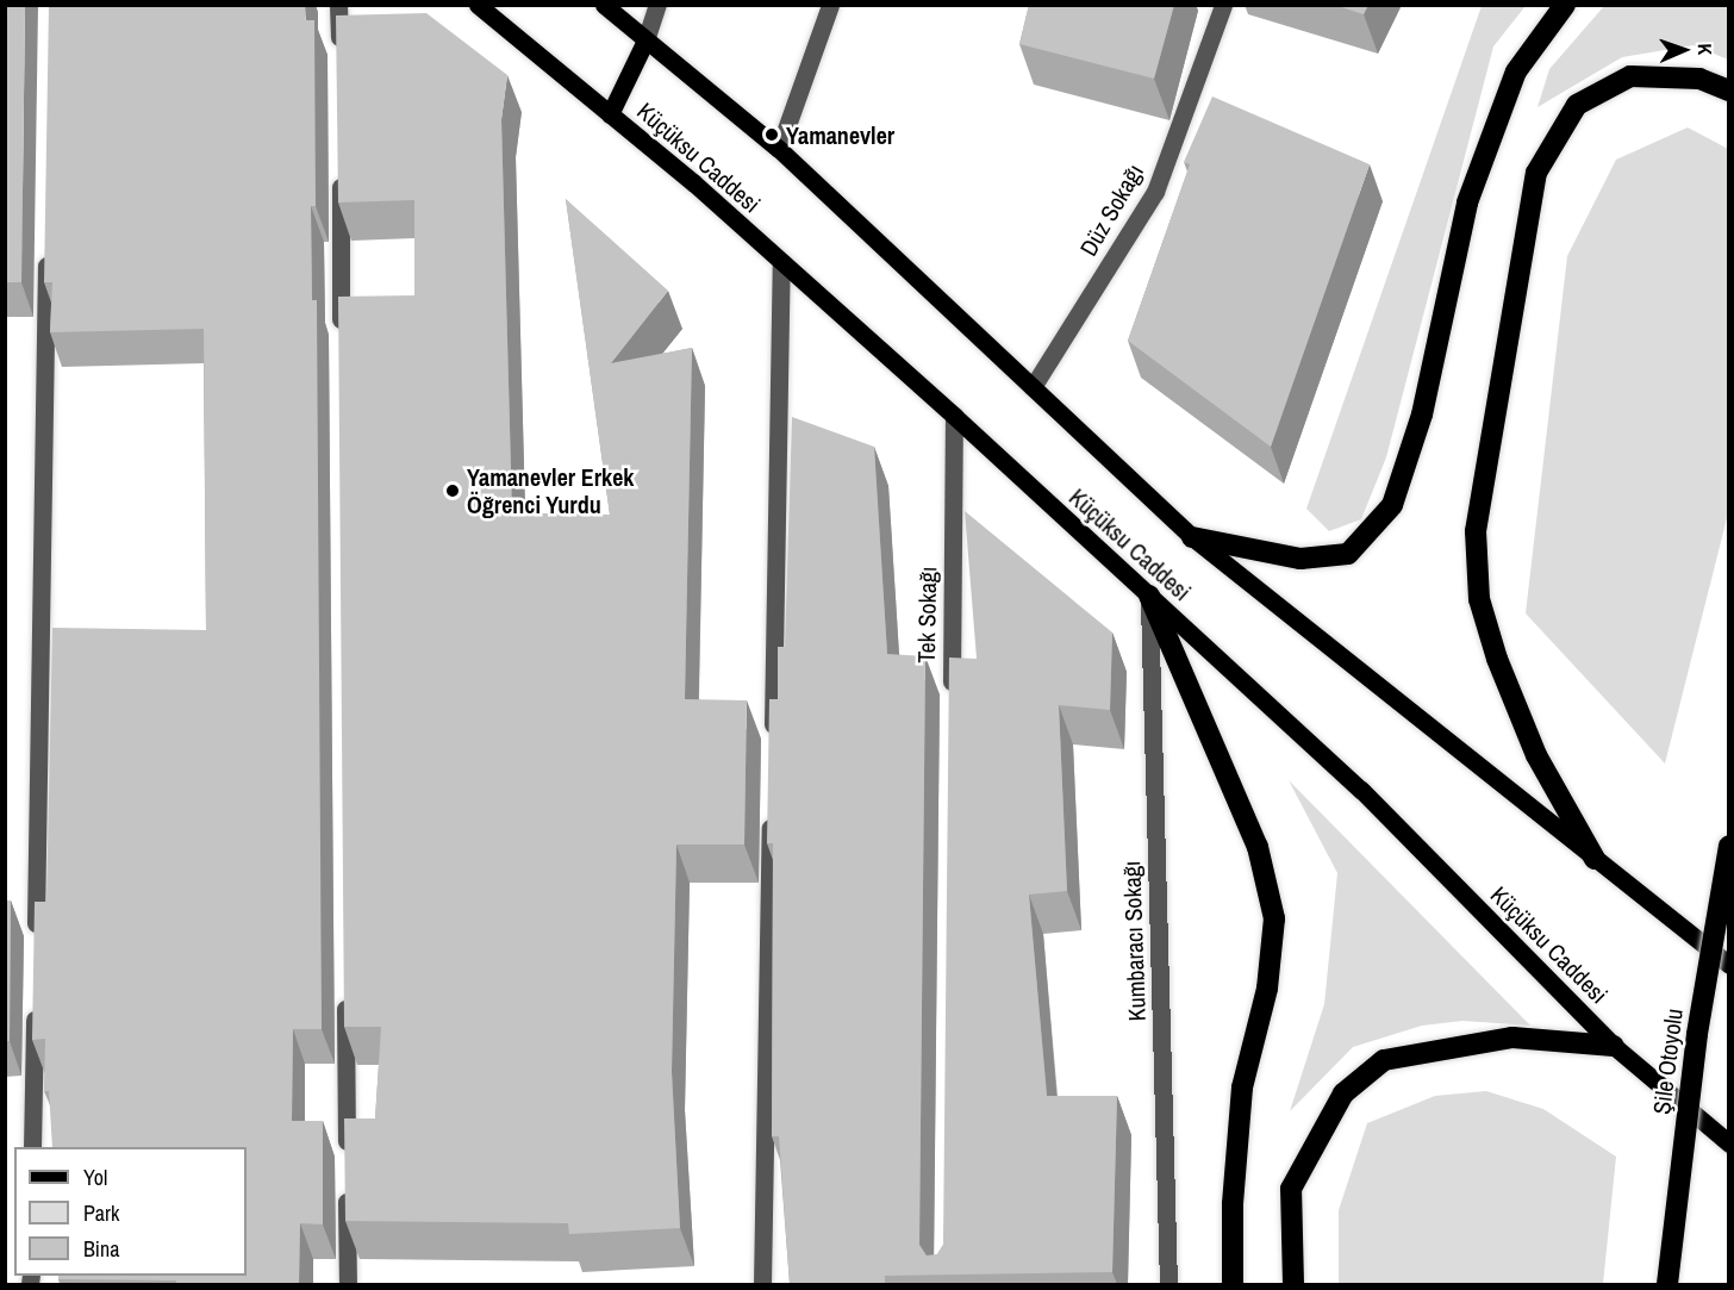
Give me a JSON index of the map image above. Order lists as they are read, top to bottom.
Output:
{
  "streets": {
    "highway": ["Şile Otoyolu"],
    "main road": ["Küçüksu Caddesi"],
    "street": ["Düz Sokağı", "Tek Sokağı", "Kumbaracı Sokağı"]
  },
  "crossings": [
    ["Küçüksu Caddesi", "Düz Sokağı"],
    ["Küçüksu Caddesi", "Tek Sokağı"],
    ["Küçüksu Caddesi", "Kumbaracı Sokağı"]
  ],
  "places": ["Yamanevler", "Yamanevler Erkek Öğrenci Yurdu"],
  "legend": ["Yol", "Park", "Bina"],
  "north": "right"
}
